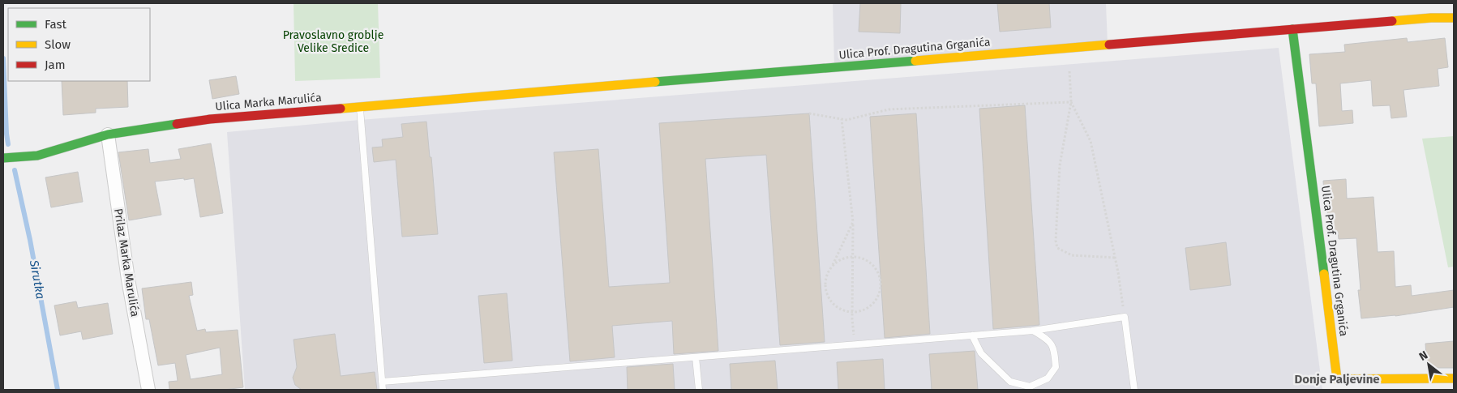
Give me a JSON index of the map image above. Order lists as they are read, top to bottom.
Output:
{
  "streets": {
    "street": ["Ulica Prof. Dragutina Grganića", "Ulica Marka Marulića", "Prilaz Marka Marulića"]
  },
  "crossings": [
    ["Ulica Prof. Dragutina Grganića", "Ulica Marka Marulića"],
    ["Ulica Marka Marulića", "Prilaz Marka Marulića"]
  ],
  "districts": ["Donje Paljevine"],
  "water": ["Sirutka"],
  "parks": ["Pravoslavno groblje Velike Sredice"],
  "legend": ["Fast", "Slow", "Jam"],
  "north": "top left"
}
